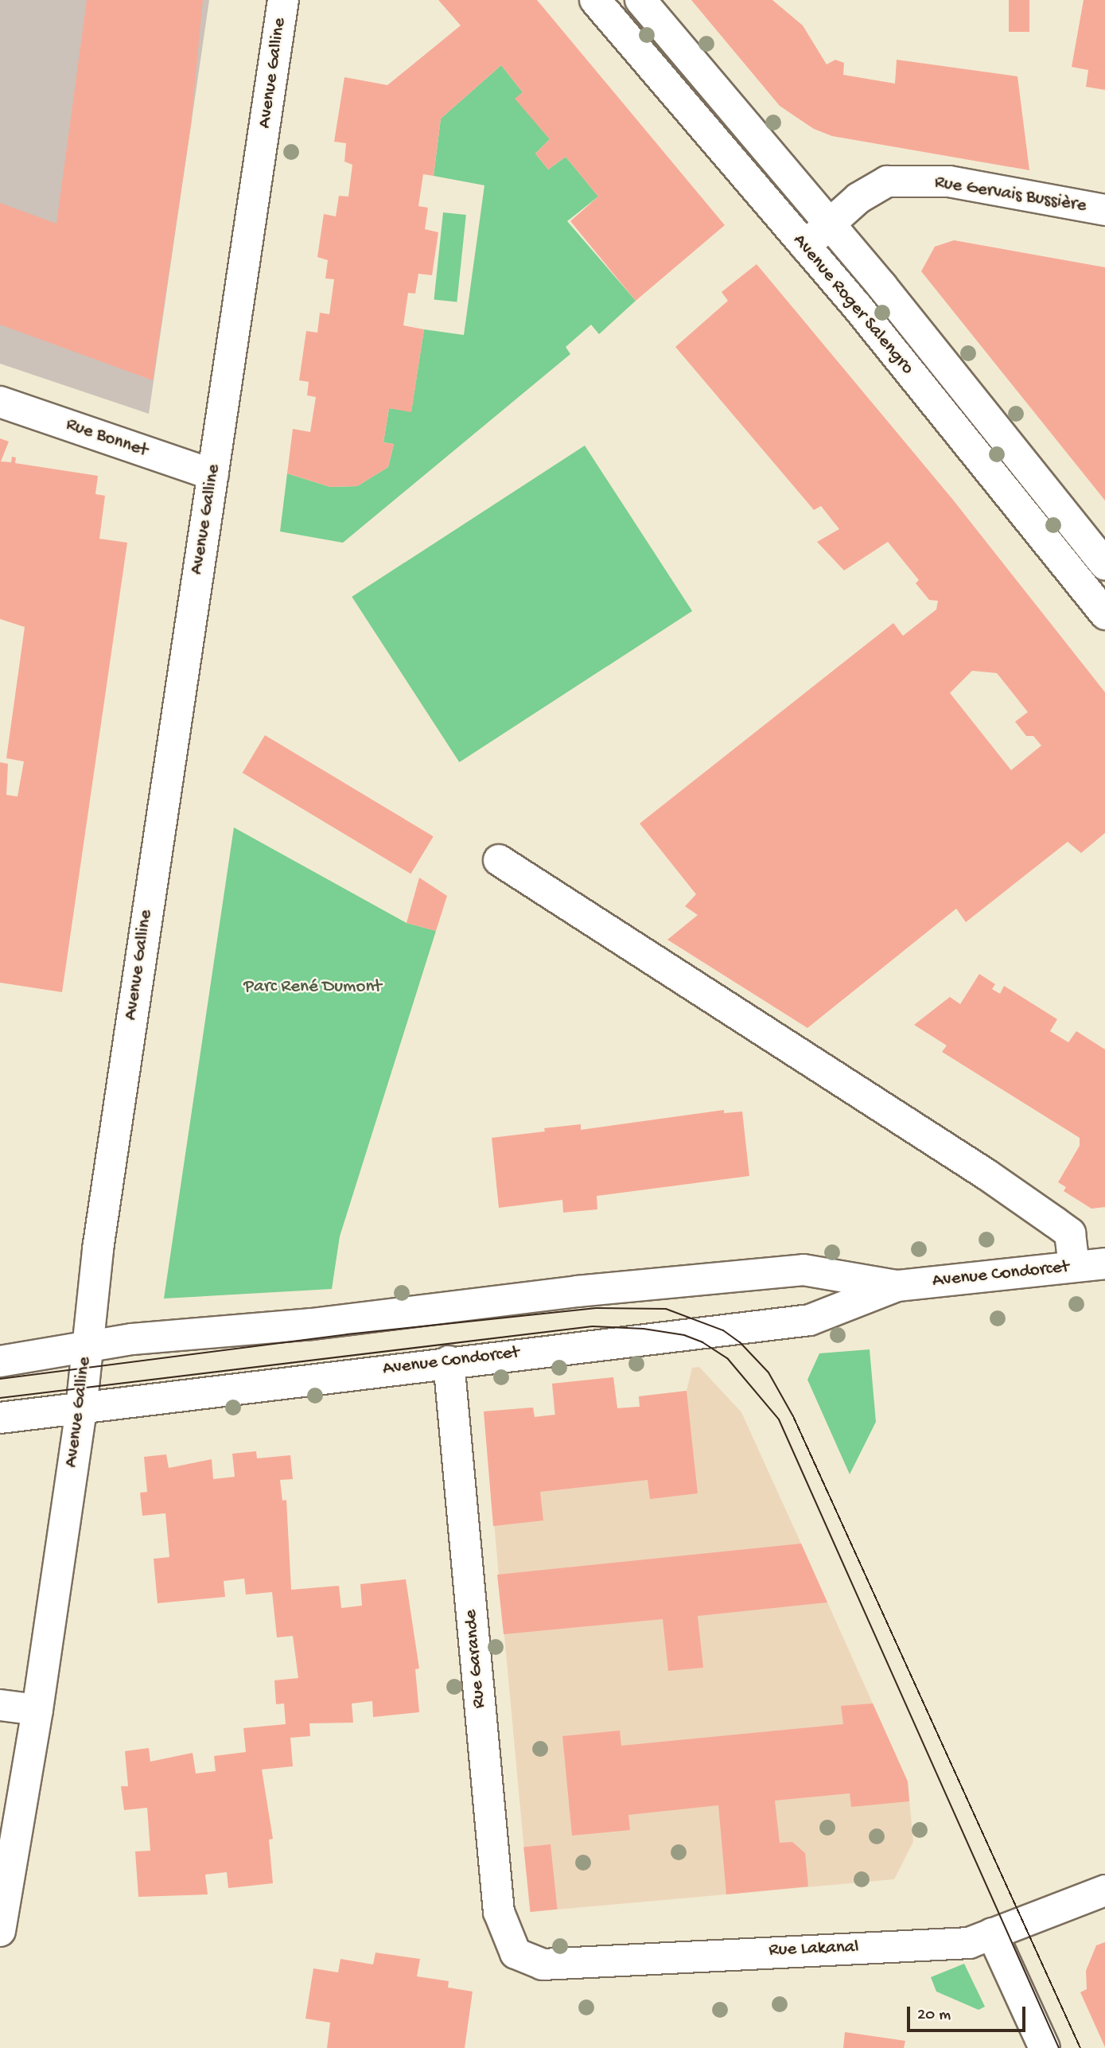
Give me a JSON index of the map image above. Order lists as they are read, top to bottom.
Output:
{
  "streets": {
    "street": [
      "Avenue Galline",
      "Rue Gervais Bussière",
      "Avenue Roger Salengro",
      "Rue Bonnet",
      "Avenue Condorcet",
      "Rue Garande",
      "Rue Lakanal"
    ]
  },
  "crossings": [
    ["Avenue Galline", "Rue Bonnet"],
    ["Avenue Galline", "Avenue Condorcet"],
    ["Rue Gervais Bussière", "Avenue Roger Salengro"],
    ["Avenue Condorcet", "Rue Garande"],
    ["Rue Garande", "Rue Lakanal"]
  ],
  "parks": ["Parc René Dumont"],
  "scale_bar": "20 m"
}
